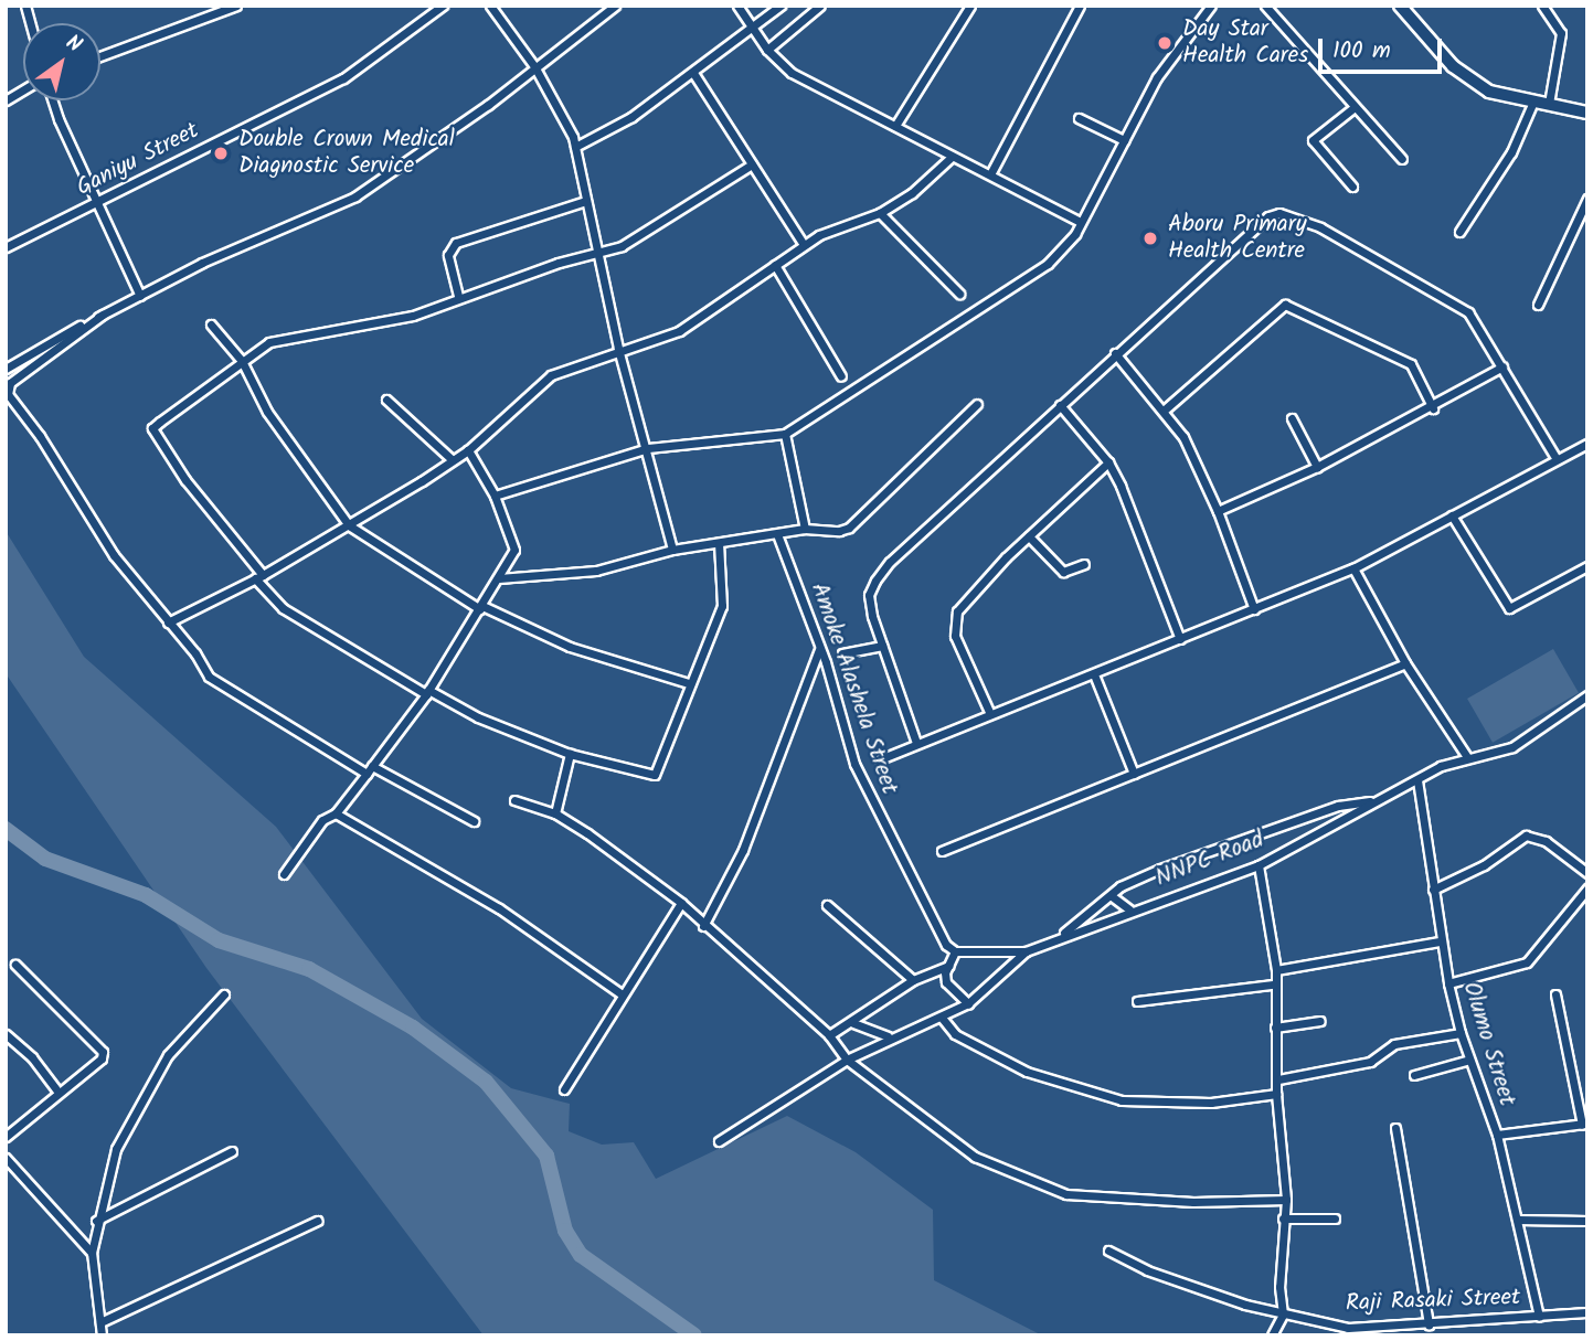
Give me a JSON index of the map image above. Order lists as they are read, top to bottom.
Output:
{
  "streets": {
    "street": [
      "Ganiyu Street",
      "Amoke Alashela Street",
      "NNPC Road",
      "Olumo Street",
      "Raji Rasaki Street"
    ]
  },
  "crossings": [
    ["NNPC Road", "Olumo Street"],
    ["Olumo Street", "Raji Rasaki Street"]
  ],
  "places": ["Day Star Health Cares", "Double Crown Medical Diagnostic Service", "Aboru Primary Health Centre"],
  "scale_bar": "100 m",
  "north": "top right"
}
